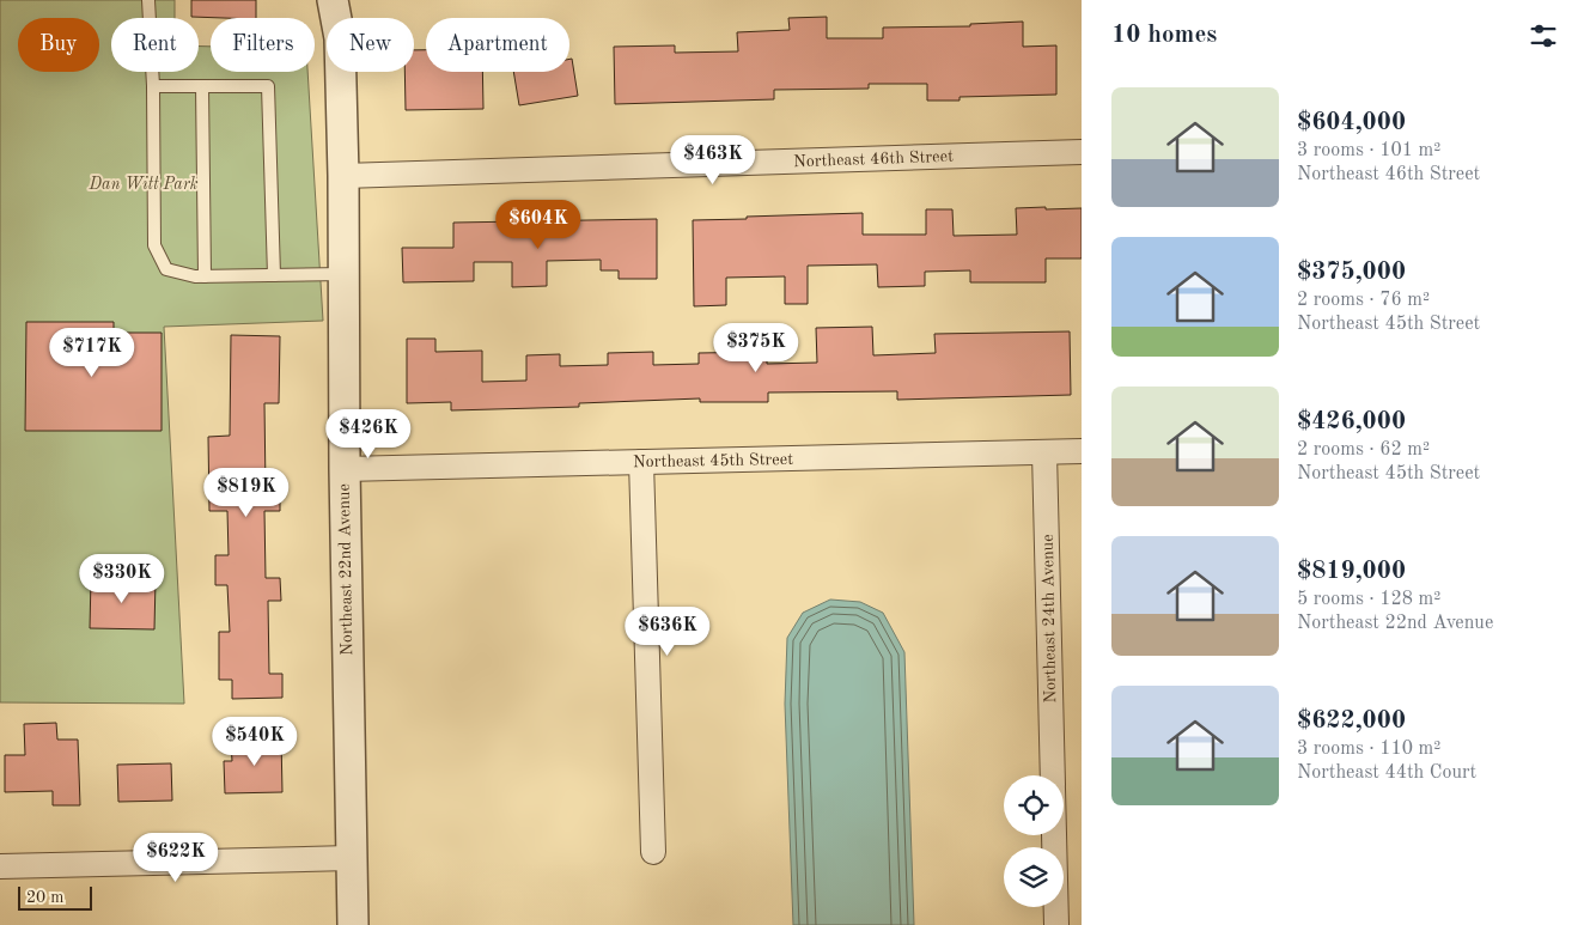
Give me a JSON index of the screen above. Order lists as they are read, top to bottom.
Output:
{
  "streets": {
    "street": [
      "Northeast 46th Street",
      "Northeast 45th Street",
      "Northeast 22nd Avenue",
      "Northeast 24th Avenue"
    ]
  },
  "crossings": [
    ["Northeast 46th Street", "Northeast 22nd Avenue"],
    ["Northeast 45th Street", "Northeast 22nd Avenue"],
    ["Northeast 45th Street", "Northeast 24th Avenue"]
  ],
  "parks": ["Dan Witt Park"],
  "scale_bar": "20 m",
  "page": {
    "heading": "10 homes",
    "chip": [
      "Buy",
      "Rent",
      "Filters",
      "New",
      "Apartment"
    ],
    "list": [
      {
        "name": "$604,000",
        "note": "3 rooms · 101 m² · Northeast 46th Street"
      },
      {
        "name": "$375,000",
        "note": "2 rooms · 76 m² · Northeast 45th Street"
      },
      {
        "name": "$426,000",
        "note": "2 rooms · 62 m² · Northeast 45th Street"
      },
      {
        "name": "$819,000",
        "note": "5 rooms · 128 m² · Northeast 22nd Avenue"
      },
      {
        "name": "$622,000",
        "note": "3 rooms · 110 m² · Northeast 44th Court"
      }
    ],
    "price": [
      "$463K",
      "$604K",
      "$375K",
      "$717K",
      "$426K",
      "$819K",
      "$330K",
      "$636K",
      "$540K",
      "$622K"
    ],
    "scale": "20 m"
  }
}
